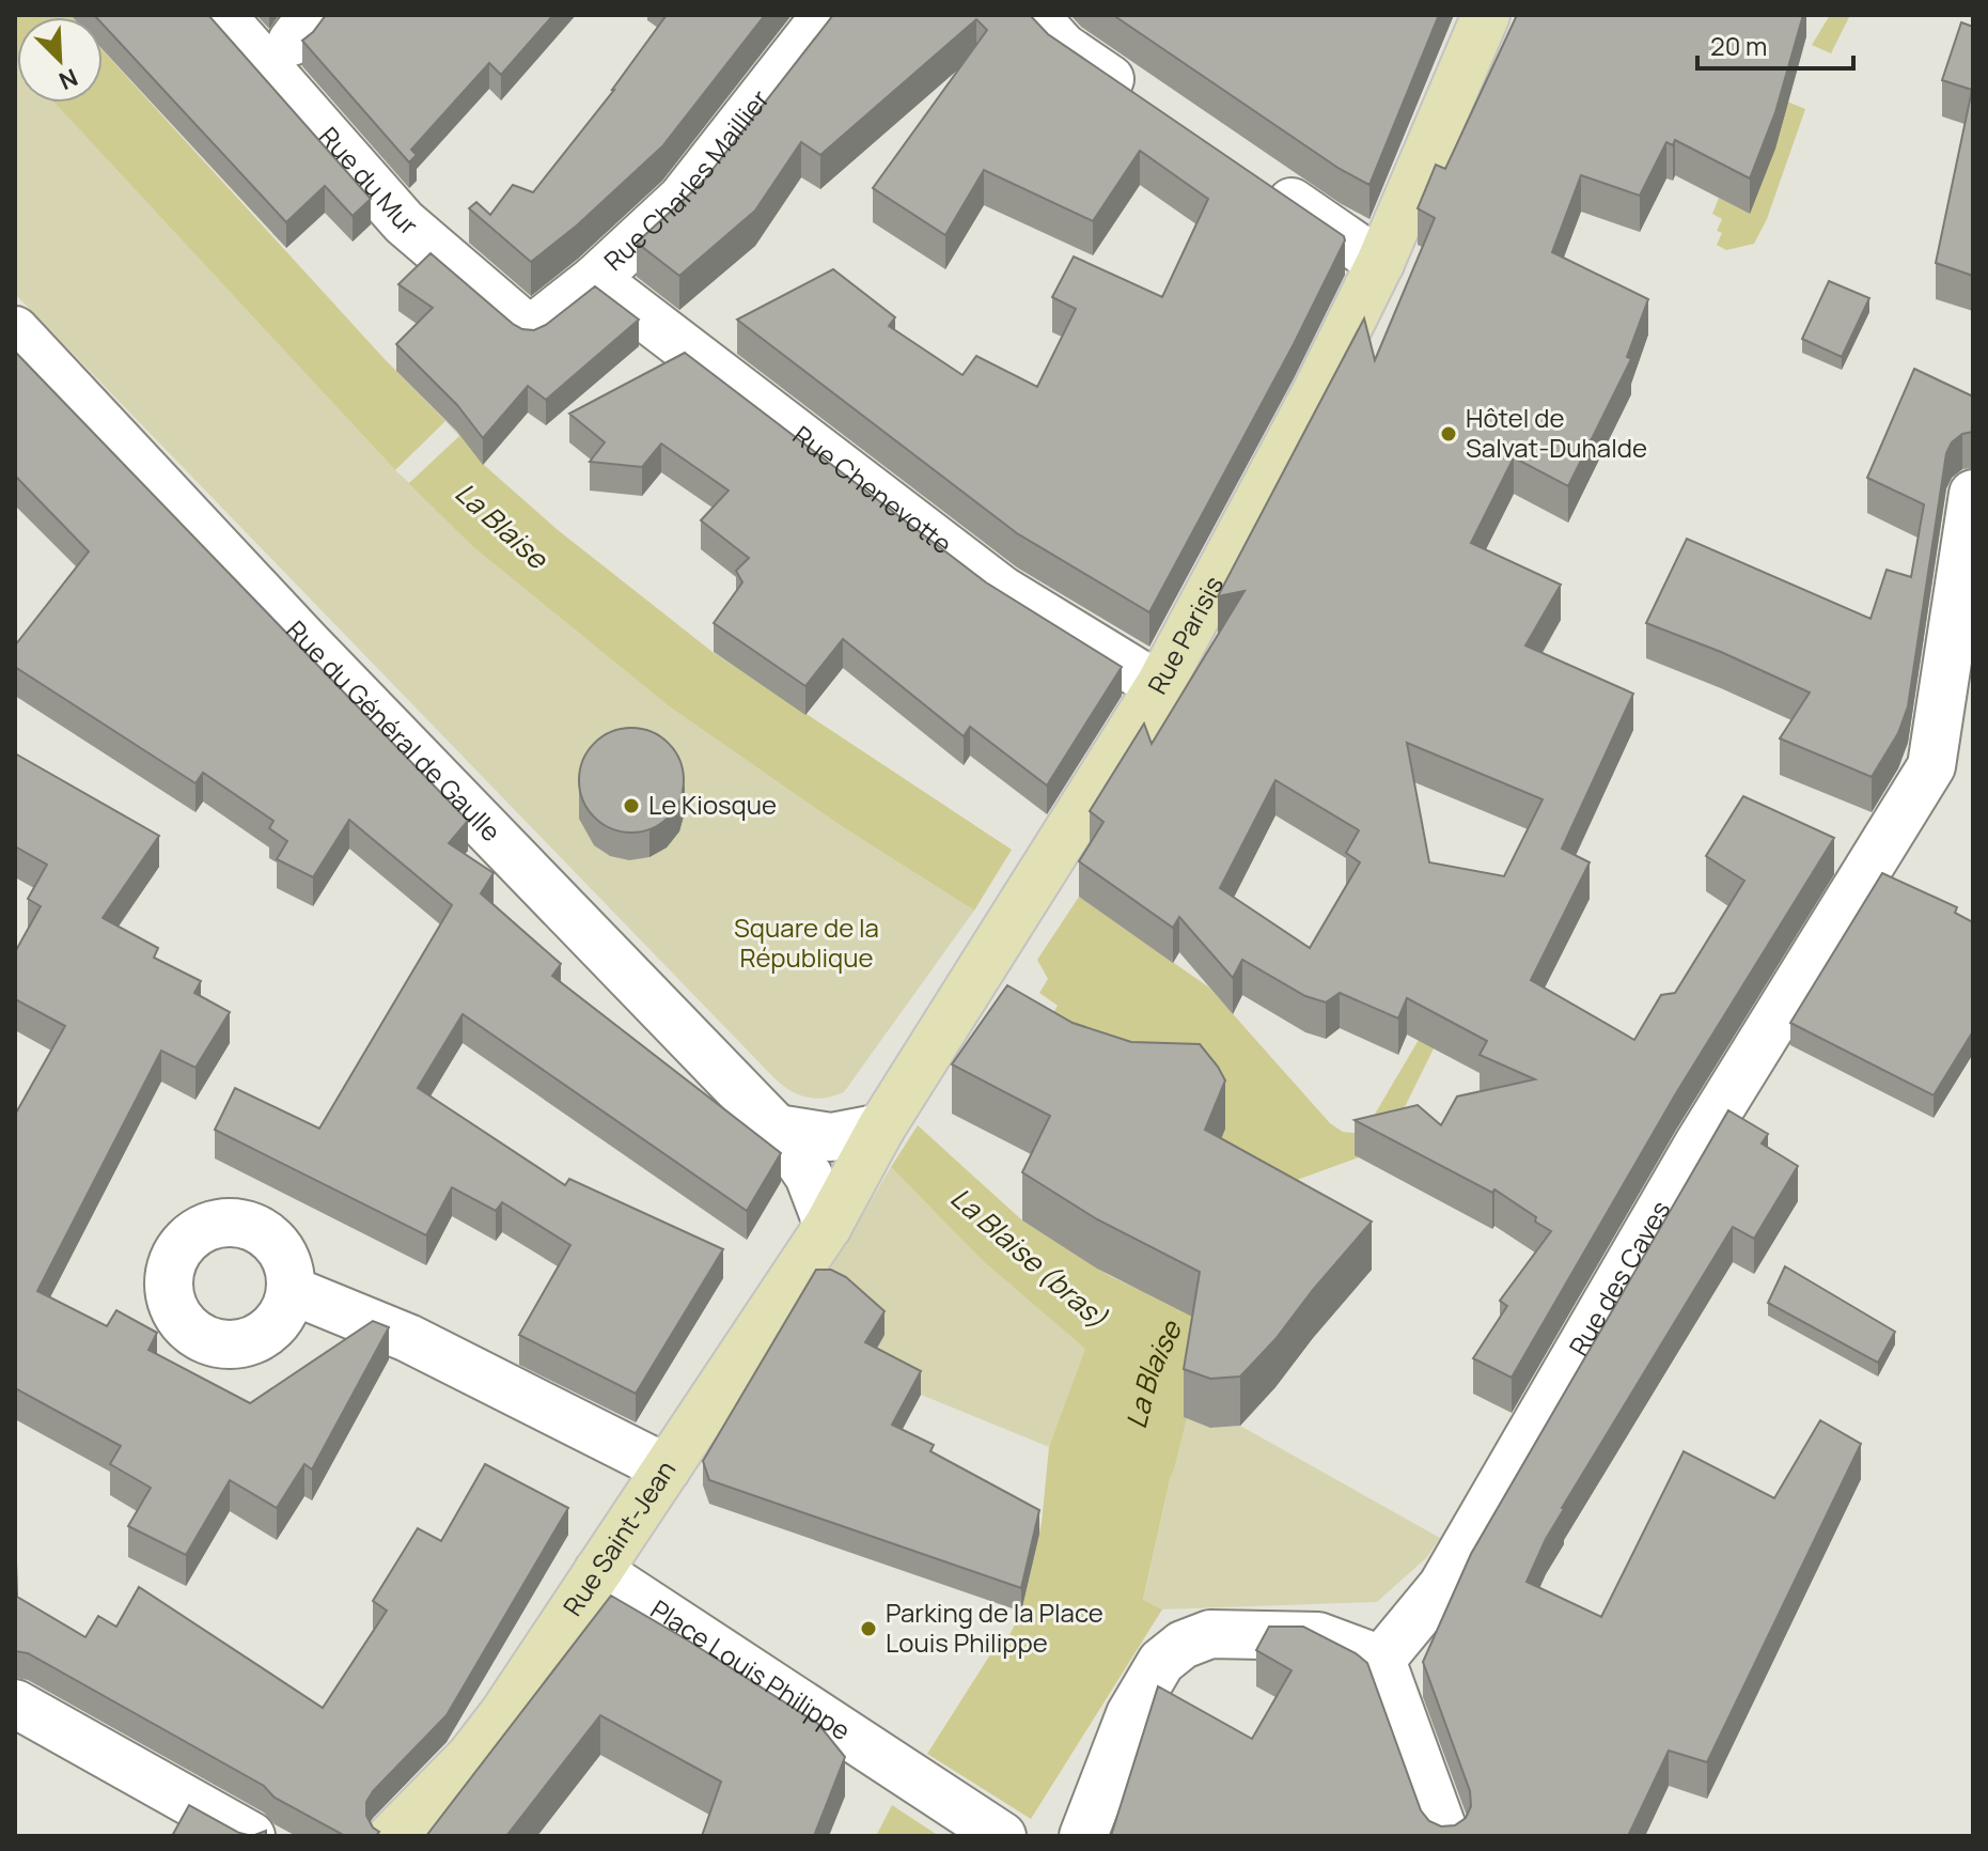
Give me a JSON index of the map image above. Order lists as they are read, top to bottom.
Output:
{
  "streets": {
    "main road": ["Rue Parisis", "Rue Saint-Jean"],
    "street": [
      "Rue du Mur",
      "Rue Charles Maillier",
      "Rue Chenevotte",
      "Rue du Général de Gaulle",
      "Rue des Caves",
      "Place Louis Philippe"
    ]
  },
  "crossings": [
    ["Rue du Mur", "Rue Charles Maillier"],
    ["Rue Charles Maillier", "Rue Chenevotte"],
    ["Rue Chenevotte", "Rue Parisis"],
    ["Rue Parisis", "Rue du Général de Gaulle"],
    ["Rue Parisis", "Rue Saint-Jean"],
    ["Rue du Général de Gaulle", "Rue Saint-Jean"],
    ["Rue Saint-Jean", "Place Louis Philippe"]
  ],
  "water": ["La Blaise", "La Blaise (bras)"],
  "parks": ["Square de la République"],
  "places": ["Hôtel de Salvat-Duhalde", "Le Kiosque", "Parking de la Place Louis Philippe"],
  "scale_bar": "20 m",
  "north": "bottom right"
}
